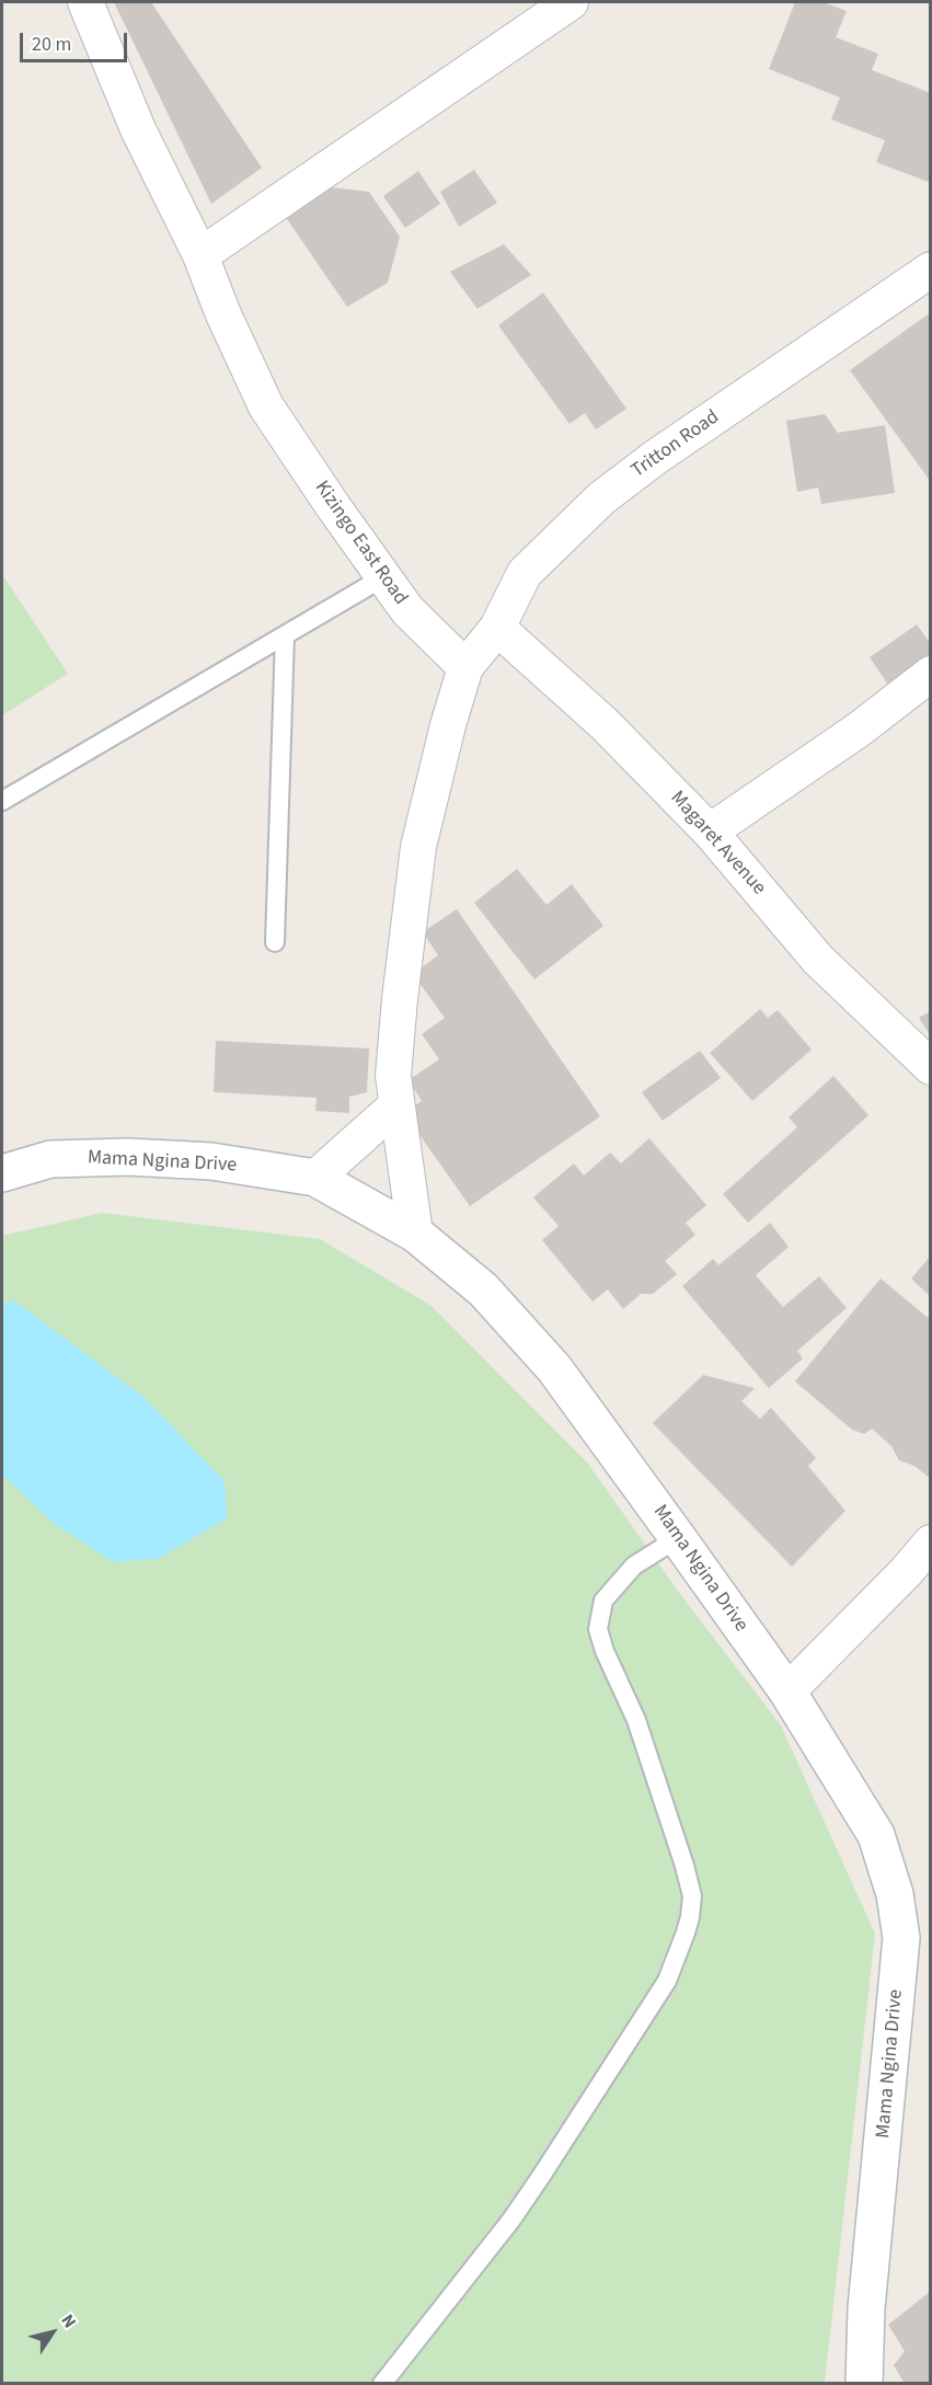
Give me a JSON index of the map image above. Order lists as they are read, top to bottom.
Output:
{
  "streets": {
    "street": [
      "Tritton Road",
      "Kizingo East Road",
      "Magaret Avenue",
      "Mama Ngina Drive"
    ]
  },
  "crossings": [
    ["Tritton Road", "Kizingo East Road"],
    ["Tritton Road", "Magaret Avenue"]
  ],
  "scale_bar": "20 m",
  "north": "top right"
}
